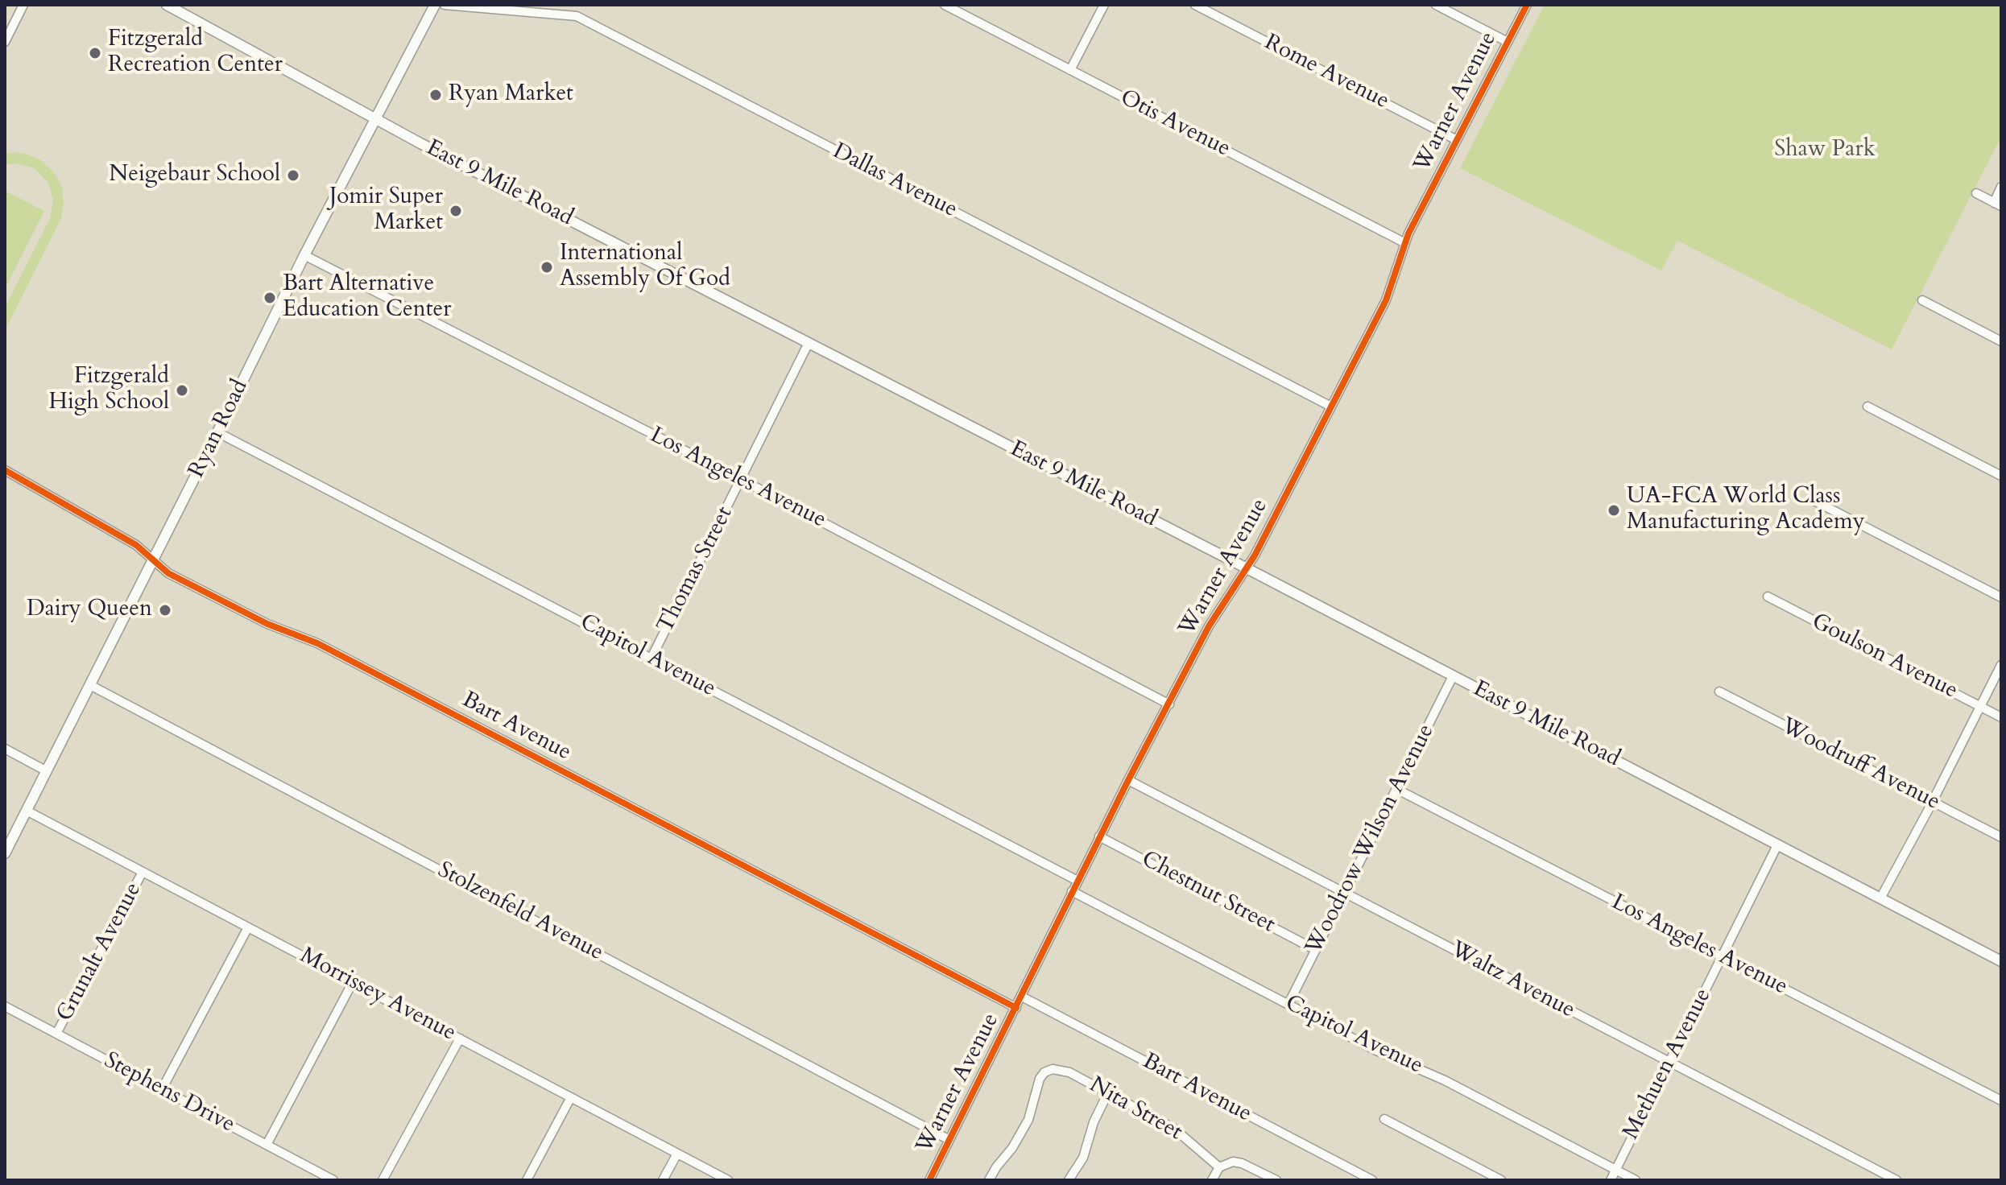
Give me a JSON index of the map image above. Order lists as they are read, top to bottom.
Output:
{
  "streets": {
    "main road": ["East 9 Mile Road", "Ryan Road"],
    "street": [
      "Rome Avenue",
      "Warner Avenue",
      "Otis Avenue",
      "Dallas Avenue",
      "Los Angeles Avenue",
      "Thomas Street",
      "Capitol Avenue",
      "Goulson Avenue",
      "Bart Avenue",
      "Woodruff Avenue",
      "Woodrow Wilson Avenue",
      "Chestnut Street",
      "Stolzenfeld Avenue",
      "Grunalt Avenue",
      "Waltz Avenue",
      "Morrissey Avenue",
      "Methuen Avenue",
      "Stephens Drive",
      "Nita Street"
    ]
  },
  "crossings": [
    ["Rome Avenue", "Warner Avenue"],
    ["Warner Avenue", "Otis Avenue"],
    ["Warner Avenue", "Dallas Avenue"],
    ["Warner Avenue", "East 9 Mile Road"],
    ["Warner Avenue", "Los Angeles Avenue"],
    ["Warner Avenue", "Capitol Avenue"],
    ["Warner Avenue", "Bart Avenue"],
    ["Warner Avenue", "Chestnut Street"],
    ["Warner Avenue", "Stolzenfeld Avenue"],
    ["Warner Avenue", "Waltz Avenue"],
    ["East 9 Mile Road", "Ryan Road"],
    ["East 9 Mile Road", "Thomas Street"],
    ["East 9 Mile Road", "Woodrow Wilson Avenue"],
    ["East 9 Mile Road", "Methuen Avenue"],
    ["Ryan Road", "Los Angeles Avenue"],
    ["Ryan Road", "Capitol Avenue"],
    ["Ryan Road", "Bart Avenue"],
    ["Ryan Road", "Stolzenfeld Avenue"],
    ["Ryan Road", "Morrissey Avenue"],
    ["Los Angeles Avenue", "Thomas Street"],
    ["Los Angeles Avenue", "Woodrow Wilson Avenue"],
    ["Los Angeles Avenue", "Methuen Avenue"],
    ["Thomas Street", "Capitol Avenue"],
    ["Capitol Avenue", "Woodrow Wilson Avenue"],
    ["Capitol Avenue", "Methuen Avenue"],
    ["Woodrow Wilson Avenue", "Chestnut Street"],
    ["Woodrow Wilson Avenue", "Waltz Avenue"],
    ["Grunalt Avenue", "Morrissey Avenue"],
    ["Grunalt Avenue", "Stephens Drive"],
    ["Waltz Avenue", "Methuen Avenue"]
  ],
  "parks": ["Shaw Park"],
  "places": [
    "Fitzgerald Recreation Center",
    "Ryan Market",
    "Neigebaur School",
    "Jomir Super Market",
    "International Assembly Of God",
    "Bart Alternative Education Center",
    "Fitzgerald High School",
    "UA-FCA World Class Manufacturing Academy",
    "Dairy Queen"
  ]
}
